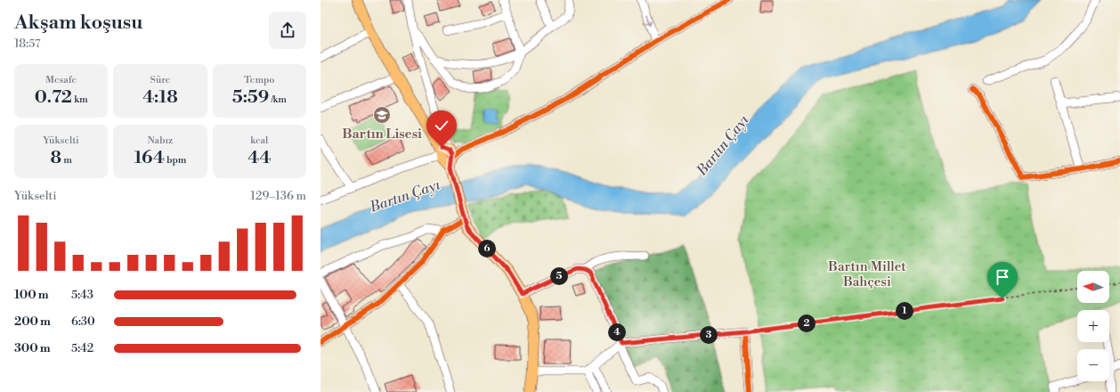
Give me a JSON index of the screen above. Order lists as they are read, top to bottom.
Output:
{
  "water": ["Bartın Çayı"],
  "parks": ["Bartın Millet Bahçesi"],
  "places": {
    "school or university": ["Bartın Lisesi"]
  },
  "north": "left",
  "page": {
    "heading": ["Akşam koşusu", "18:57"],
    "stats": [
      ["Mesafe", "0.72 km"],
      ["Süre", "4:18"],
      ["Tempo", "5:59 /km"],
      ["Yükselti", "8 m"],
      ["Nabız", "164 bpm"],
      ["kcal", "44"]
    ],
    "chart": ["Yükselti", "129–136 m"],
    "pins": [
      "6",
      "5",
      "1",
      "2",
      "4",
      "3"
    ],
    "map_buttons": ["+", "−"],
    "list": [
      {
        "name": "100 m",
        "note": "5:43"
      },
      {
        "name": "200 m",
        "note": "6:30"
      },
      {
        "name": "300 m",
        "note": "5:42"
      }
    ]
  }
}
